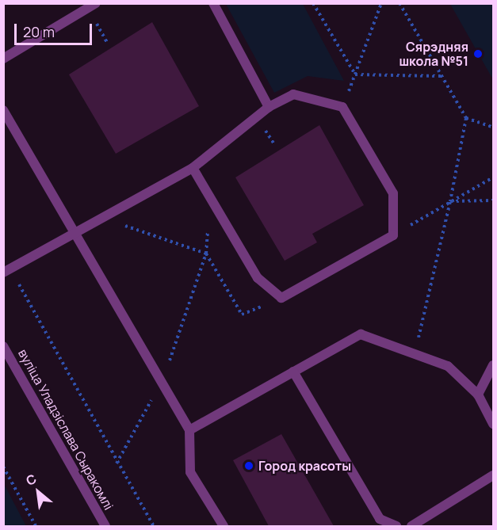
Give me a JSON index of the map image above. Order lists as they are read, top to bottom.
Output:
{
  "streets": {
    "street": ["вуліца Уладзіслава Сыракомлі"]
  },
  "places": ["Сярэдняя школа №51", "Город красоты"],
  "scale_bar": "20 m",
  "north": "top left"
}
